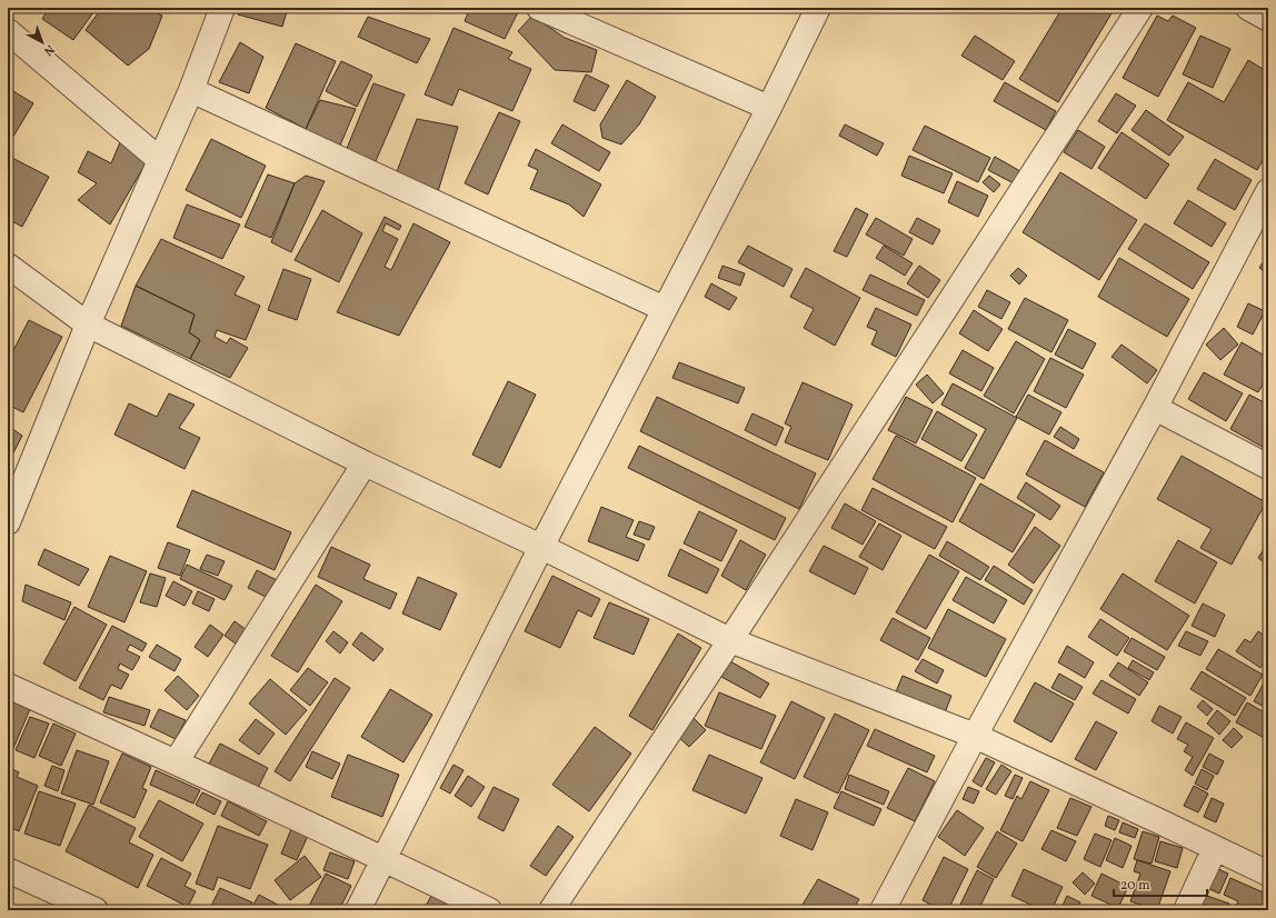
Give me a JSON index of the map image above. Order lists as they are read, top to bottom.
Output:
{
  "scale_bar": "20 m",
  "north": "bottom right"
}
